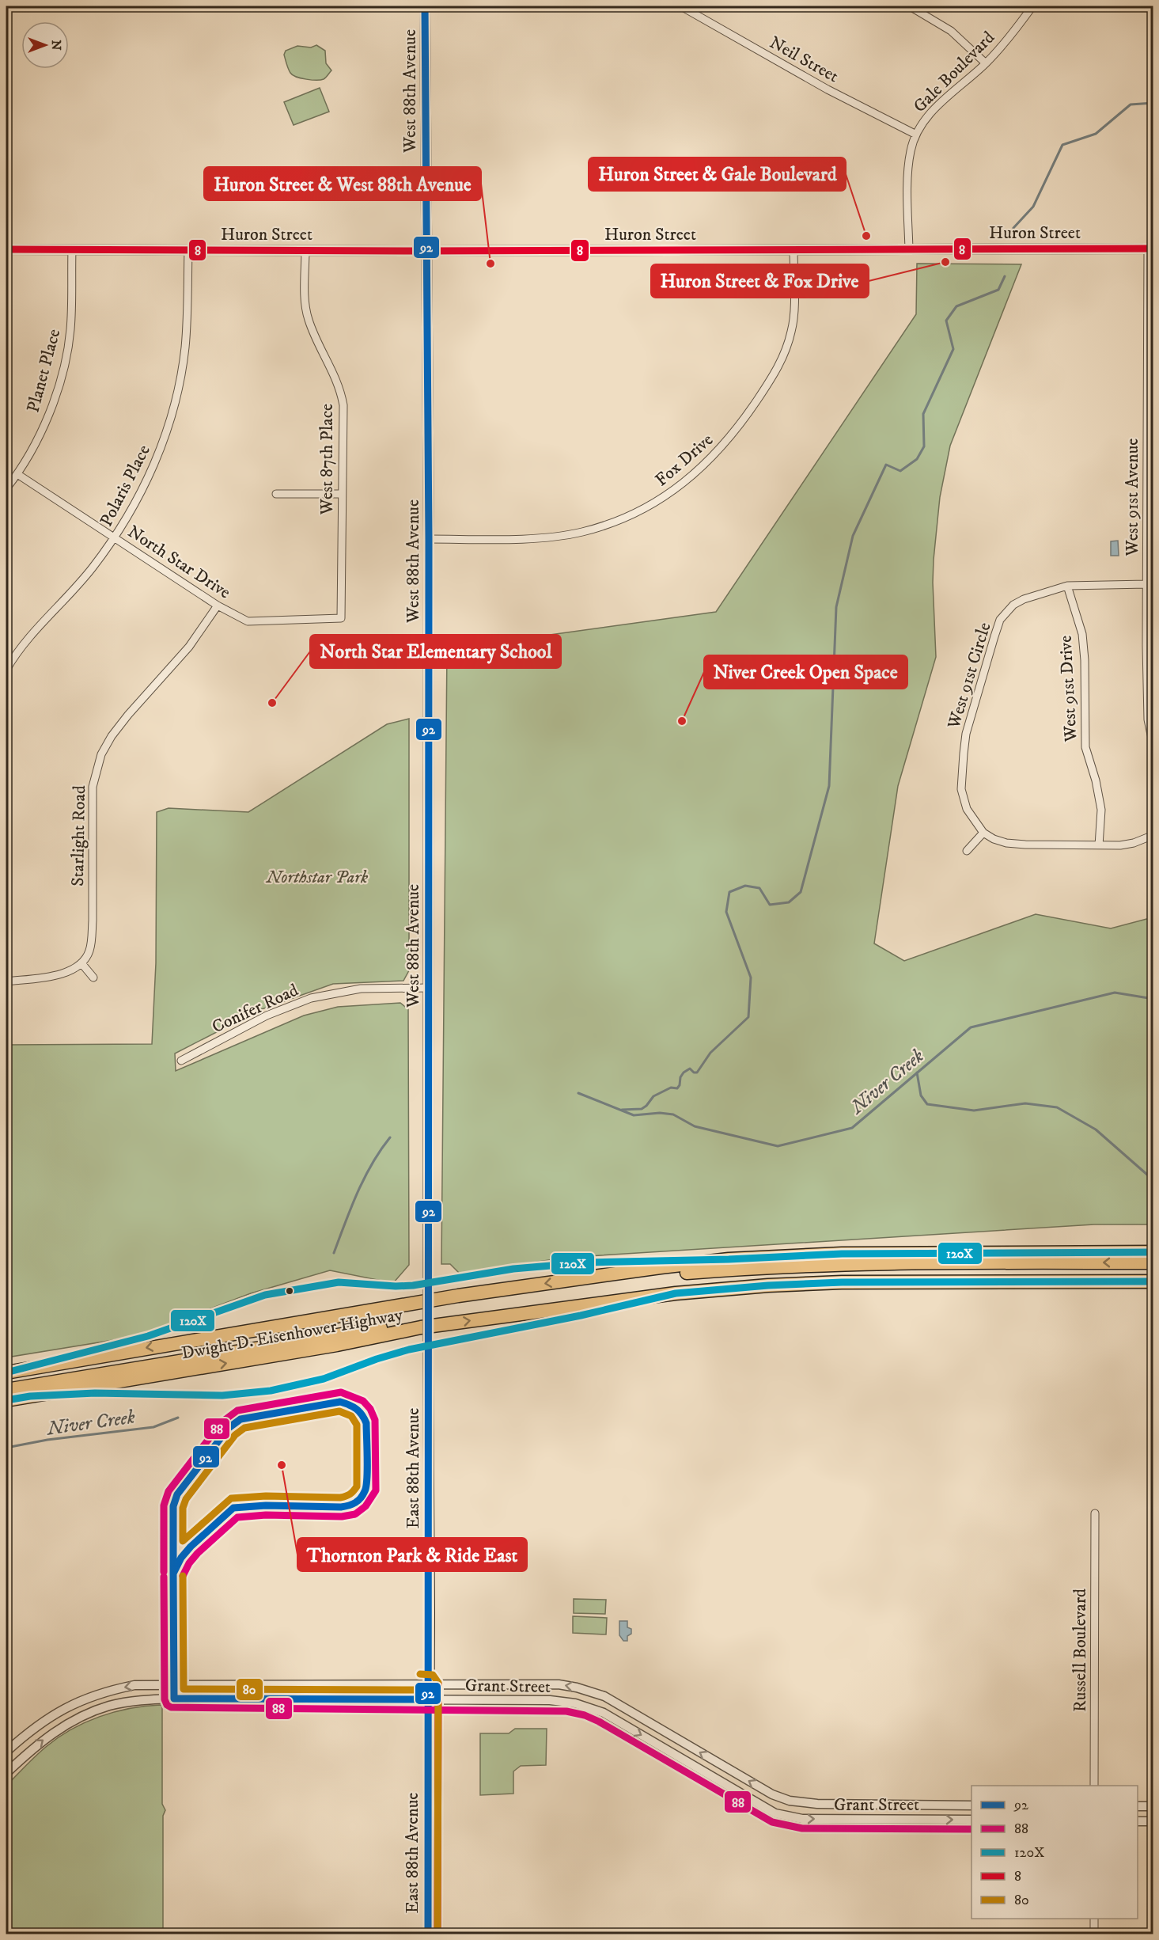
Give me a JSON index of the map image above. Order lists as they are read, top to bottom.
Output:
{
  "streets": {
    "highway": ["Dwight D. Eisenhower Highway"],
    "main road": ["West 88th Avenue", "Huron Street", "East 88th Avenue"],
    "street": [
      "Neil Street",
      "Gale Boulevard",
      "Planet Place",
      "West 87th Place",
      "Fox Drive",
      "Polaris Place",
      "West 91st Avenue",
      "North Star Drive",
      "West 91st Circle",
      "West 91st Drive",
      "Starlight Road",
      "Conifer Road",
      "Russell Boulevard",
      "Grant Street"
    ]
  },
  "crossings": [
    ["Neil Street", "Gale Boulevard"],
    ["Gale Boulevard", "Huron Street"],
    ["West 88th Avenue", "Huron Street"],
    ["West 88th Avenue", "Fox Drive"],
    ["West 88th Avenue", "Conifer Road"],
    ["West 88th Avenue", "East 88th Avenue"],
    ["Huron Street", "Planet Place"],
    ["Huron Street", "West 87th Place"],
    ["Huron Street", "Fox Drive"],
    ["Huron Street", "Polaris Place"],
    ["Huron Street", "West 91st Avenue"],
    ["Planet Place", "North Star Drive"],
    ["West 87th Place", "North Star Drive"],
    ["Polaris Place", "North Star Drive"],
    ["West 91st Avenue", "West 91st Circle"],
    ["North Star Drive", "Starlight Road"],
    ["West 91st Circle", "West 91st Drive"],
    ["East 88th Avenue", "Grant Street"]
  ],
  "water": ["Niver Creek"],
  "parks": ["Northstar Park"],
  "places": [
    "Huron Street & Gale Boulevard",
    "Huron Street & Fox Drive",
    "Huron Street & West 88th Avenue",
    "North Star Elementary School",
    "Niver Creek Open Space",
    "Thornton Park & Ride East"
  ],
  "lines": [
    "transit line 92",
    "transit line 8",
    "transit line 120X",
    "transit line 88",
    "transit line 80"
  ],
  "legend": [
    "92",
    "88",
    "120X",
    "8",
    "80"
  ],
  "north": "right"
}
